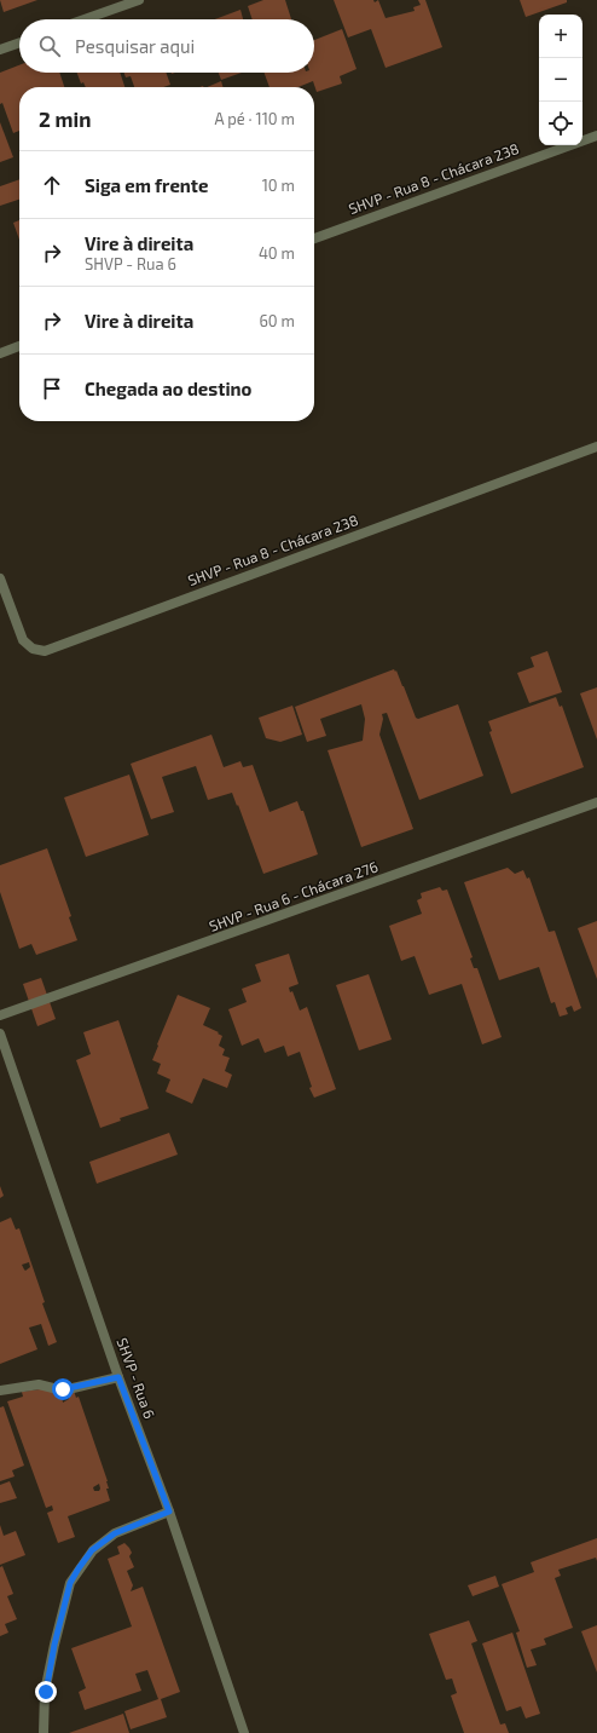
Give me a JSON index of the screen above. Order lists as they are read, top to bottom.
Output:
{
  "streets": {
    "street": ["SHVP - Rua 8 - Chácara 238", "SHVP - Rua 6 - Chácara 276", "SHVP - Rua 6"]
  },
  "page": {
    "map_buttons": ["+", "−"],
    "search": "Pesquisar aqui",
    "heading": ["2 min", "A pé · 110 m"],
    "list": [
      ["Siga em frente", "10 m"],
      ["Vire à direita", "SHVP - Rua 6", "40 m"],
      ["Vire à direita", "60 m"],
      "Chegada ao destino"
    ]
  }
}
